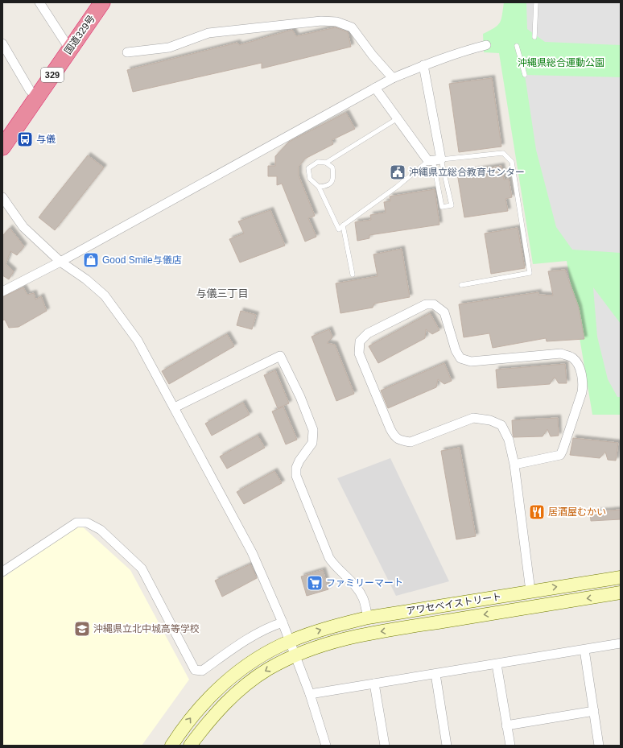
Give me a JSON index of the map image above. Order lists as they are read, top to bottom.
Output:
{
  "streets": {
    "highway": ["国道329号", "329"],
    "main road": ["アワセベイストリート"]
  },
  "districts": ["与儀三丁目"],
  "parks": ["沖縄県総合運動公園"],
  "places": {
    "bus stop": ["与儀"],
    "public building": ["沖縄県立総合教育センター"],
    "shop": ["Good Smile与儀店"],
    "restaurant": ["居酒屋むかい"],
    "supermarket": ["ファミリーマート"],
    "school or university": ["沖縄県立北中城高等学校"]
  }
}
